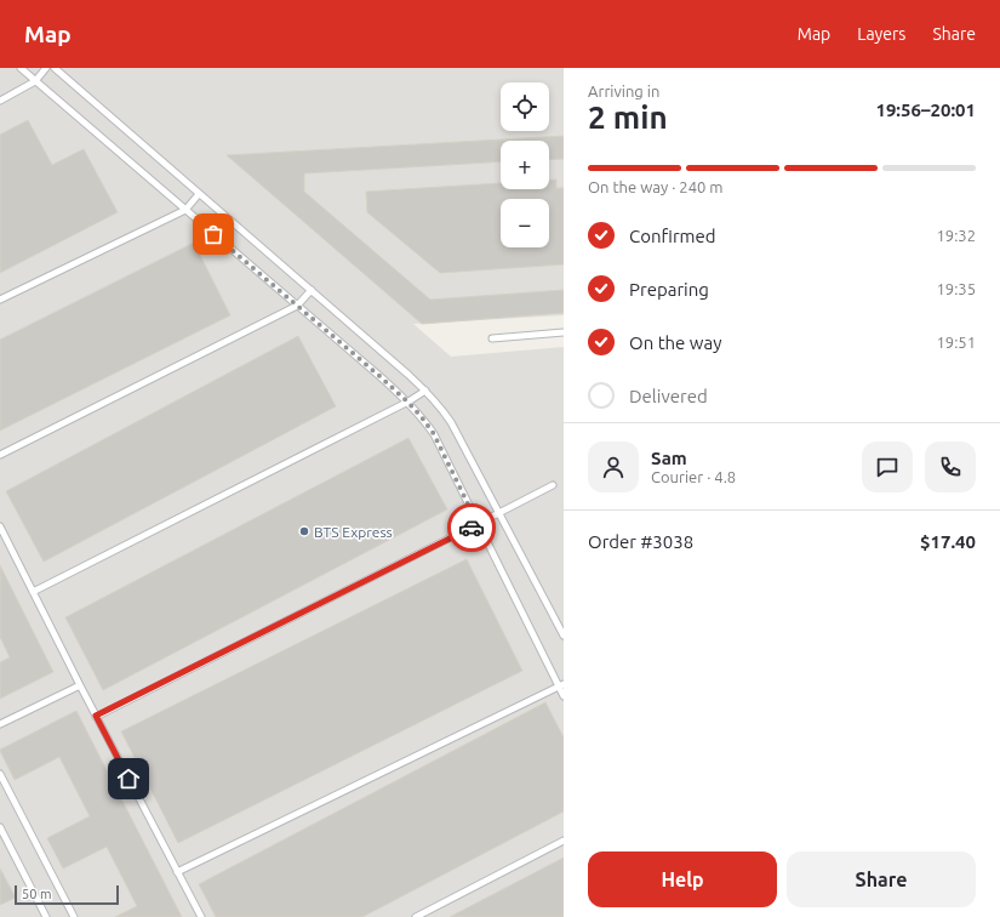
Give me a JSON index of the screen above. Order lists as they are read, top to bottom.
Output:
{
  "places": ["BTS Express"],
  "scale_bar": "50 m",
  "page": {
    "header": "Map",
    "nav": ["Map", "Layers", "Share"],
    "heading": ["2 min", "Arriving in", "19:56–20:01"],
    "panel": [
      "Sam",
      "Courier · 4.8",
      "Order #3038",
      "$17.40"
    ],
    "map_buttons": ["+", "−"],
    "bar": "On the way · 240 m",
    "list": [
      ["Confirmed", "19:32"],
      ["Preparing", "19:35"],
      ["On the way", "19:51"],
      "Delivered"
    ],
    "buttons": ["Help", "Share"],
    "scale": "50 m"
  }
}
